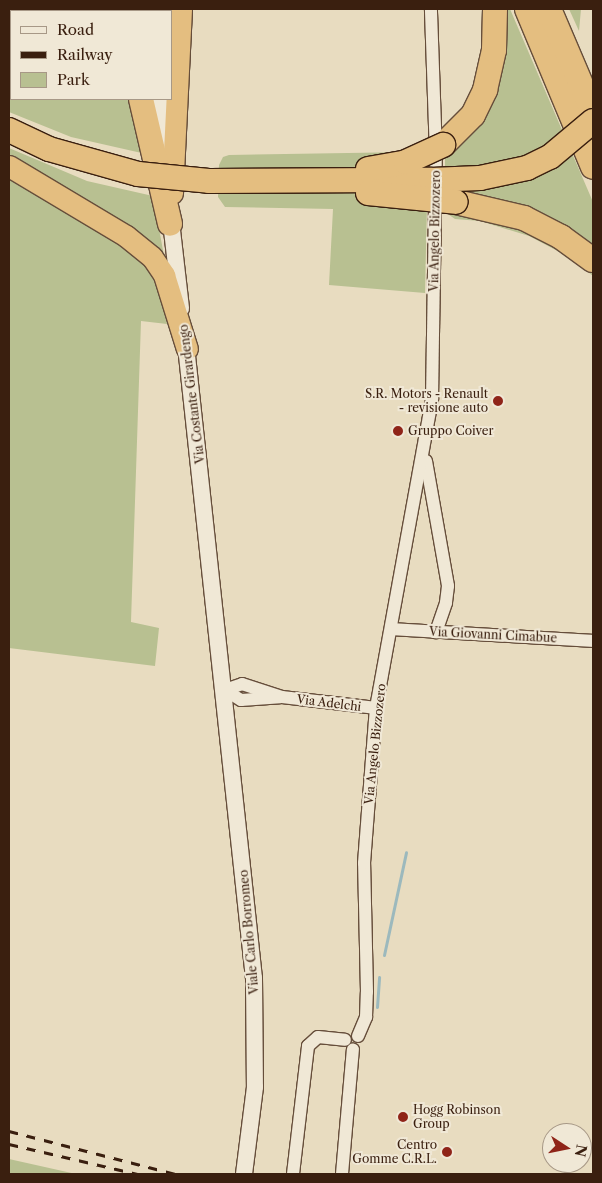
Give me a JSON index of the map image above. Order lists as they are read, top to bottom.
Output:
{
  "streets": {
    "street": [
      "Via Angelo Bizzozero",
      "Via Costante Girardengo",
      "Via Giovanni Cimabue",
      "Via Adelchi",
      "Viale Carlo Borromeo"
    ]
  },
  "crossings": [
    ["Via Angelo Bizzozero", "Via Giovanni Cimabue"],
    ["Via Angelo Bizzozero", "Via Adelchi"],
    ["Via Costante Girardengo", "Via Adelchi"],
    ["Via Costante Girardengo", "Viale Carlo Borromeo"],
    ["Via Adelchi", "Viale Carlo Borromeo"]
  ],
  "places": [
    "S.R. Motors - Renault - revisione auto",
    "Gruppo Coiver",
    "Hogg Robinson Group",
    "Centro Gomme C.R.L."
  ],
  "legend": ["Road", "Railway", "Park"],
  "north": "right"
}
